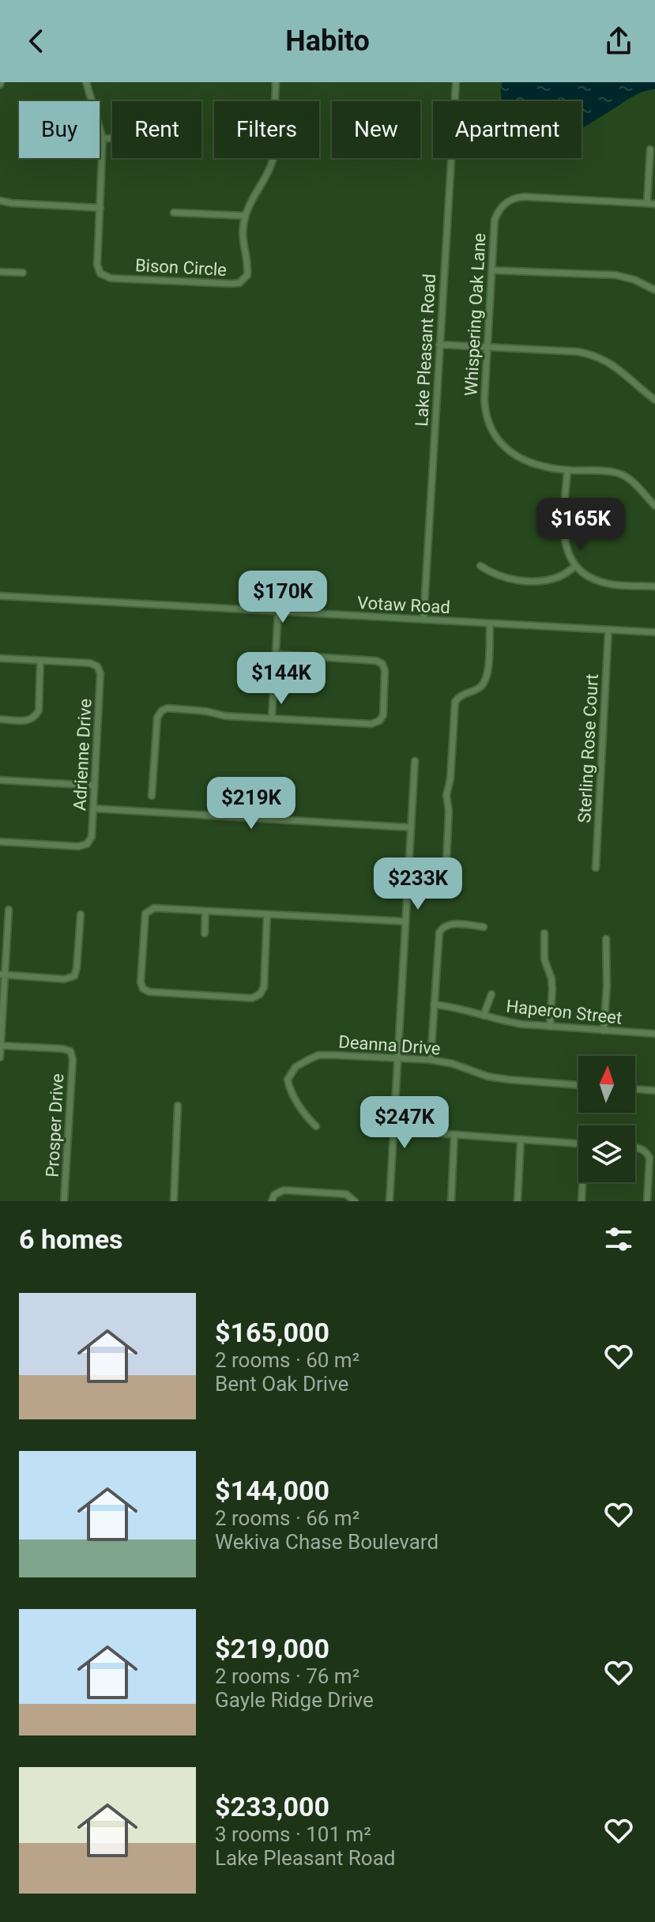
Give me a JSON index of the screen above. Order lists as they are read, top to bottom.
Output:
{
  "streets": {
    "street": [
      "Bison Circle",
      "Whispering Oak Lane",
      "Lake Pleasant Road",
      "Votaw Road",
      "Sterling Rose Court",
      "Adrienne Drive",
      "Haperon Street",
      "Deanna Drive",
      "Prosper Drive"
    ]
  },
  "crossings": [
    ["Lake Pleasant Road", "Votaw Road"],
    ["Votaw Road", "Sterling Rose Court"]
  ],
  "north": "top",
  "page": {
    "header": "Habito",
    "chip": [
      "Buy",
      "Rent",
      "Filters",
      "New",
      "Apartment"
    ],
    "price": [
      "$165K",
      "$170K",
      "$144K",
      "$219K",
      "$233K",
      "$247K"
    ],
    "heading": "6 homes",
    "list": [
      {
        "name": "$165,000",
        "note": "2 rooms · 60 m² · Bent Oak Drive"
      },
      {
        "name": "$144,000",
        "note": "2 rooms · 66 m² · Wekiva Chase Boulevard"
      },
      {
        "name": "$219,000",
        "note": "2 rooms · 76 m² · Gayle Ridge Drive"
      },
      {
        "name": "$233,000",
        "note": "3 rooms · 101 m² · Lake Pleasant Road"
      }
    ]
  }
}
